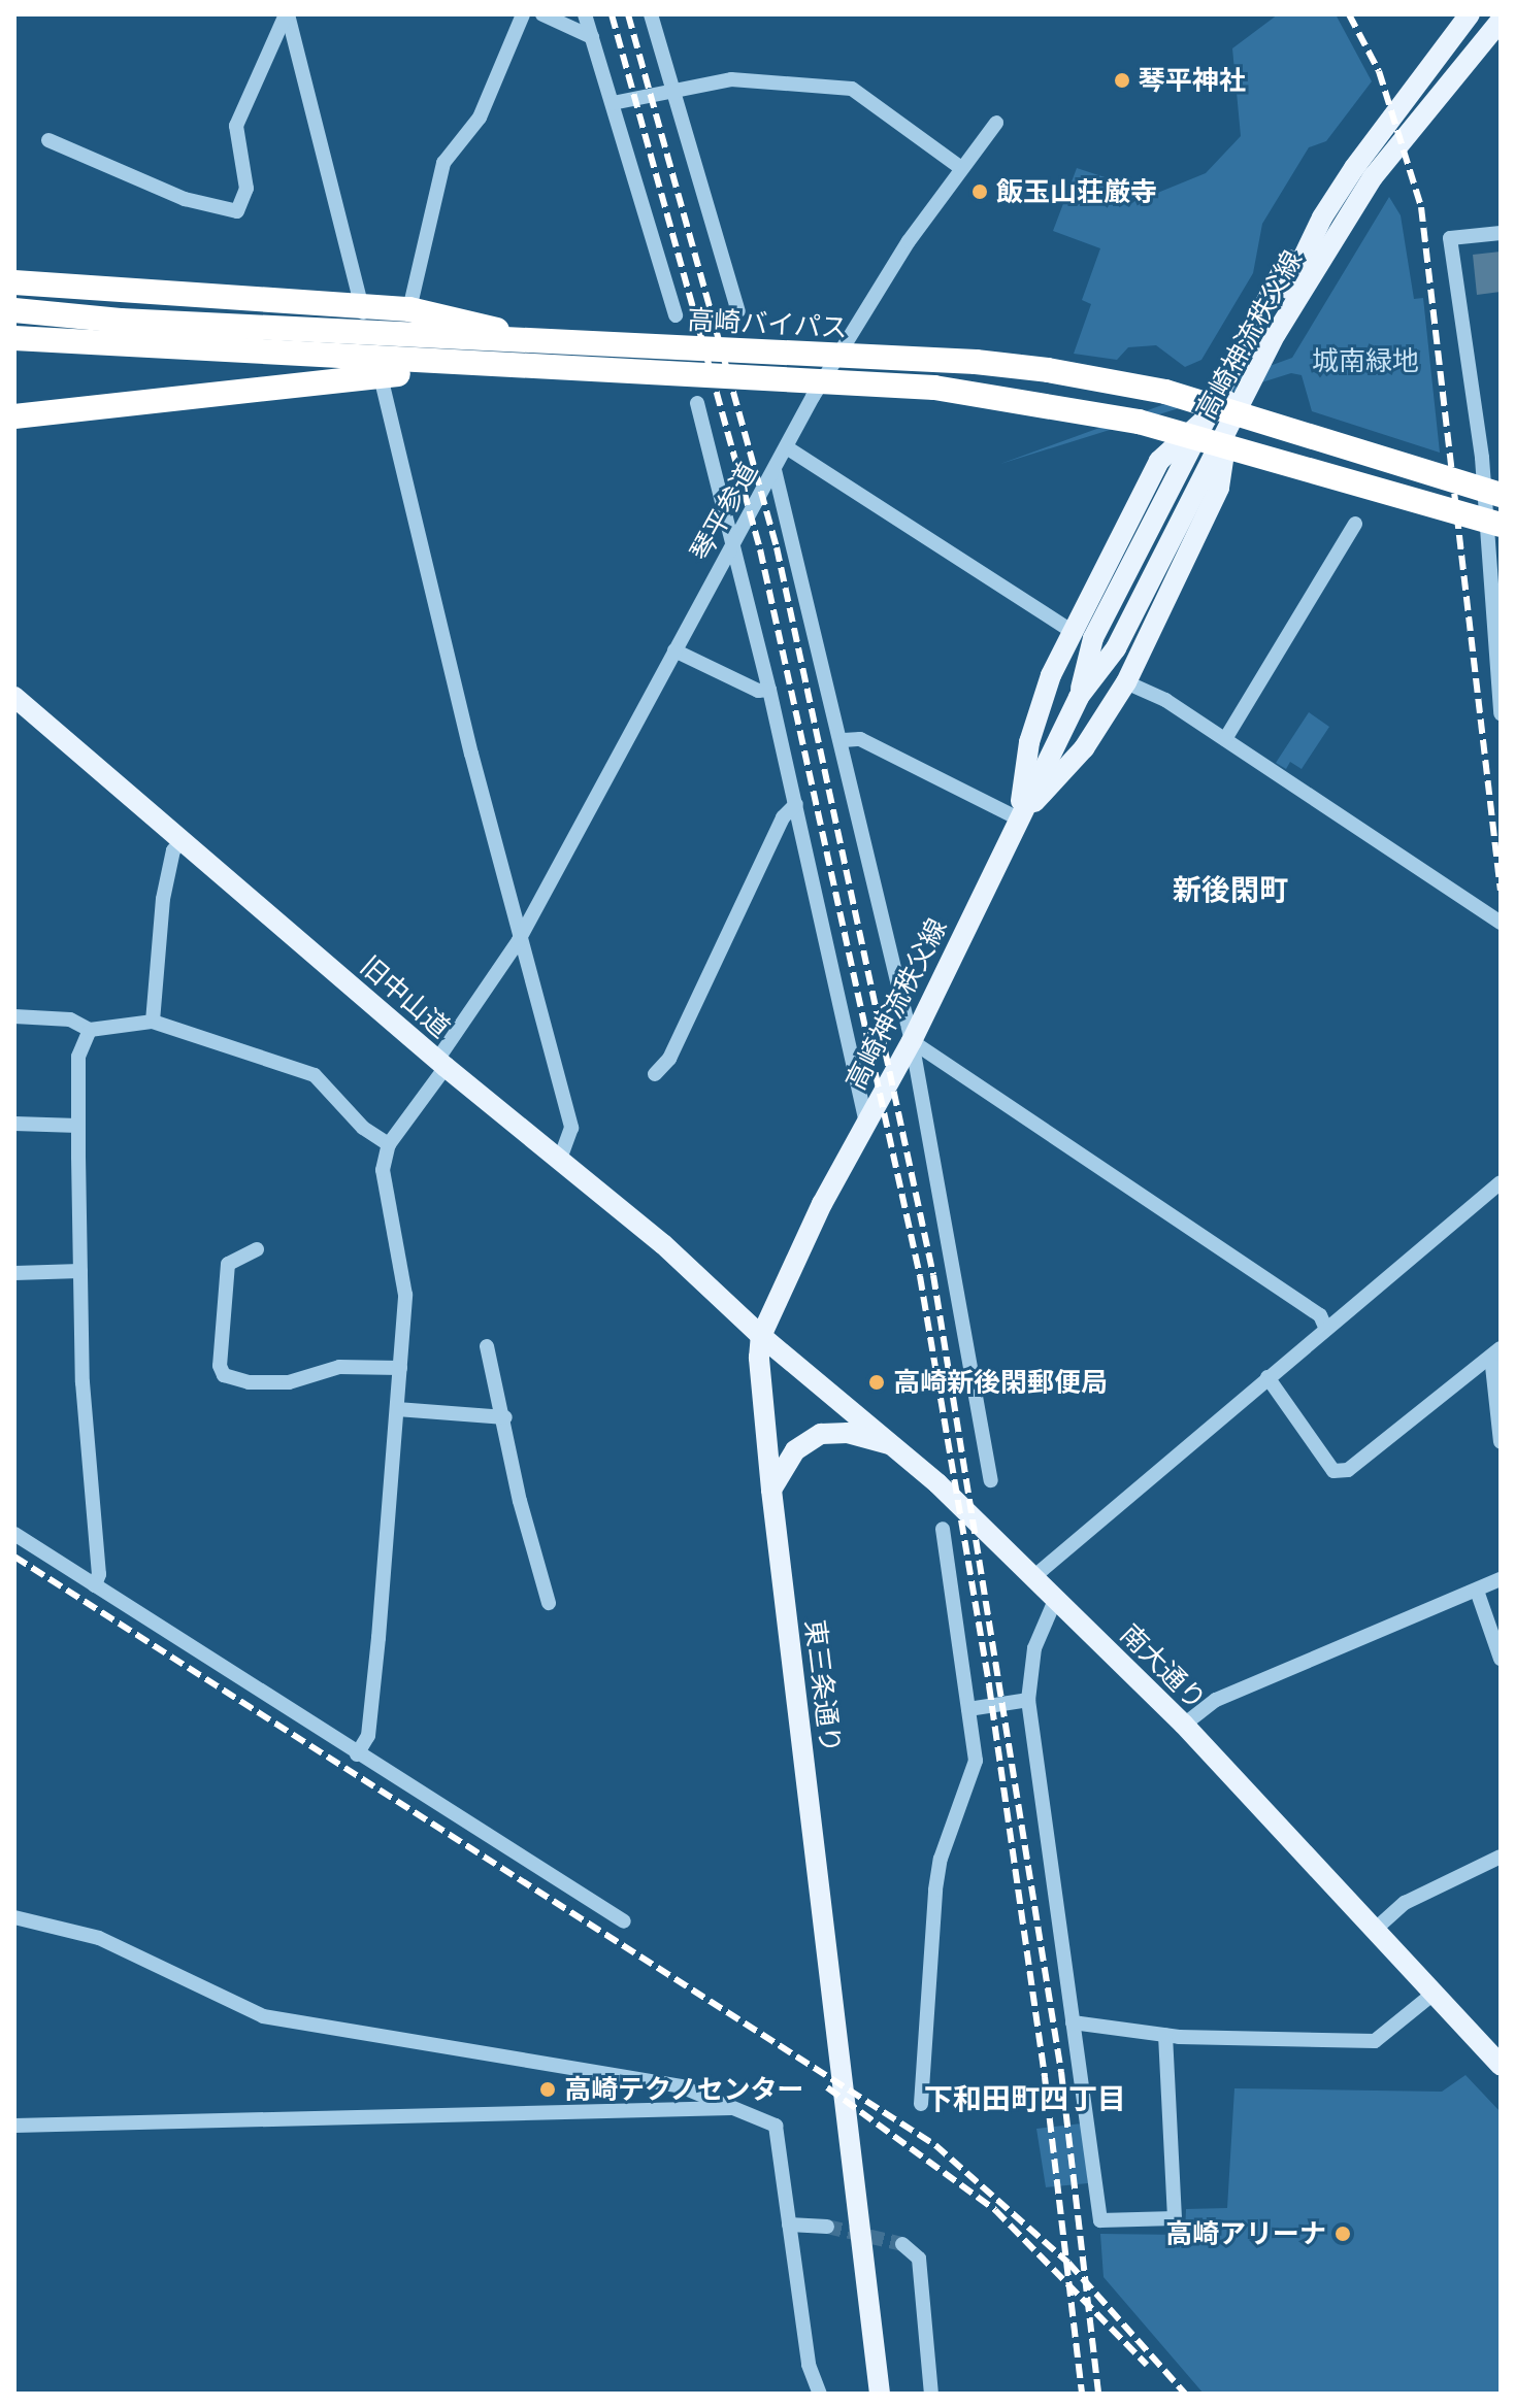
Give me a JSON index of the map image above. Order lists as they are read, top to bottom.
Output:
{
  "streets": {
    "highway": ["高崎バイパス"],
    "main road": [
      "高崎神流秩父線",
      "旧中山道",
      "南大通り",
      "東三条通り"
    ],
    "street": ["琴平参道"]
  },
  "crossings": [
    ["高崎バイパス", "琴平参道"],
    ["高崎神流秩父線", "旧中山道"],
    ["高崎神流秩父線", "南大通り"],
    ["高崎神流秩父線", "東三条通り"],
    ["琴平参道", "旧中山道"],
    ["旧中山道", "南大通り"],
    ["旧中山道", "東三条通り"],
    ["南大通り", "東三条通り"]
  ],
  "districts": ["新後閑町", "下和田町四丁目"],
  "parks": ["城南緑地"],
  "places": [
    "琴平神社",
    "飯玉山荘厳寺",
    "高崎新後閑郵便局",
    "高崎テクノセンター",
    "高崎アリーナ"
  ]
}
